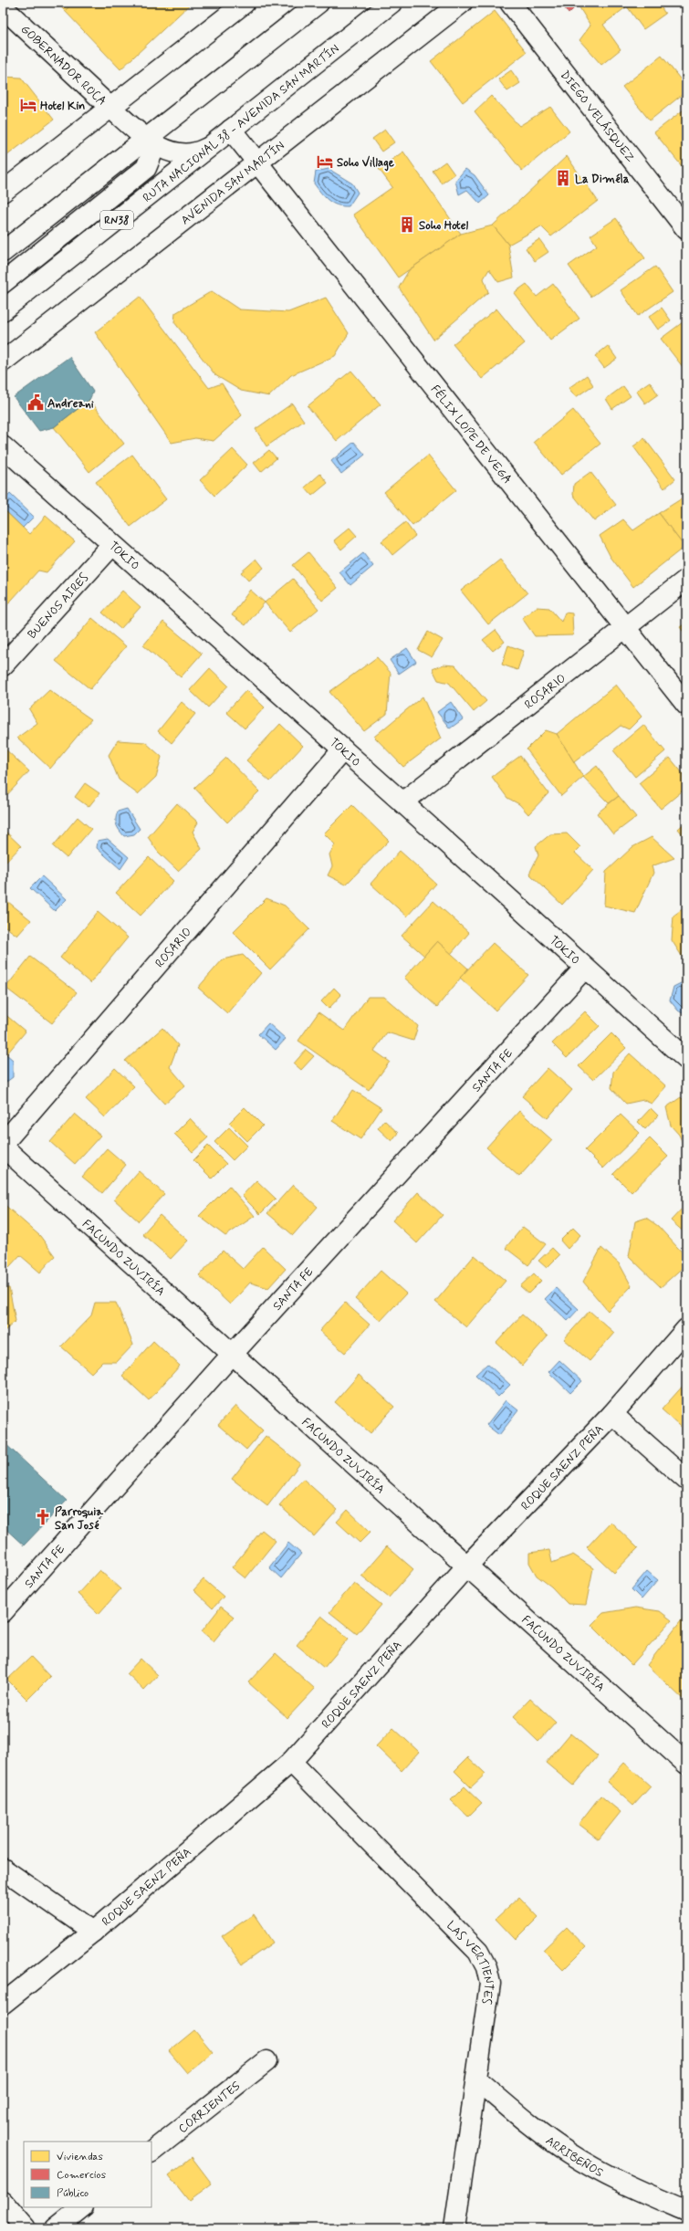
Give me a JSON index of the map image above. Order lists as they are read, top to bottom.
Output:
{
  "streets": {
    "street": [
      "GOBERNADOR ROCA",
      "DIEGO VELÁSQUEZ",
      "RUTA NACIONAL 38 - AVENIDA SAN MARTÍN",
      "AVENIDA SAN MARTÍN",
      "RN38",
      "FÉLIX LOPE DE VEGA",
      "TOKIO",
      "BUENOS AIRES",
      "ROSARIO",
      "SANTA FE",
      "FACUNDO ZUVIRÍA",
      "ROQUE SAENZ PEÑA",
      "LAS VERTIENTES",
      "CORRIENTES",
      "ARRIBEÑOS"
    ]
  },
  "crossings": [
    ["GOBERNADOR ROCA", "RUTA NACIONAL 38 - AVENIDA SAN MARTÍN"],
    ["RUTA NACIONAL 38 - AVENIDA SAN MARTÍN", "FÉLIX LOPE DE VEGA"],
    ["AVENIDA SAN MARTÍN", "FÉLIX LOPE DE VEGA"],
    ["FÉLIX LOPE DE VEGA", "ROSARIO"],
    ["TOKIO", "BUENOS AIRES"],
    ["TOKIO", "ROSARIO"],
    ["TOKIO", "SANTA FE"],
    ["ROSARIO", "FACUNDO ZUVIRÍA"],
    ["SANTA FE", "FACUNDO ZUVIRÍA"],
    ["FACUNDO ZUVIRÍA", "ROQUE SAENZ PEÑA"],
    ["ROQUE SAENZ PEÑA", "LAS VERTIENTES"],
    ["LAS VERTIENTES", "ARRIBEÑOS"]
  ],
  "places": {
    "hotel": ["Hotel Kin", "Soho Village"],
    "building": ["La Diméla", "Soho Hotel"],
    "public building": ["Andreani"],
    "church": ["Parroquia San José"]
  },
  "legend": ["Viviendas", "Comercios", "Público"]
}
